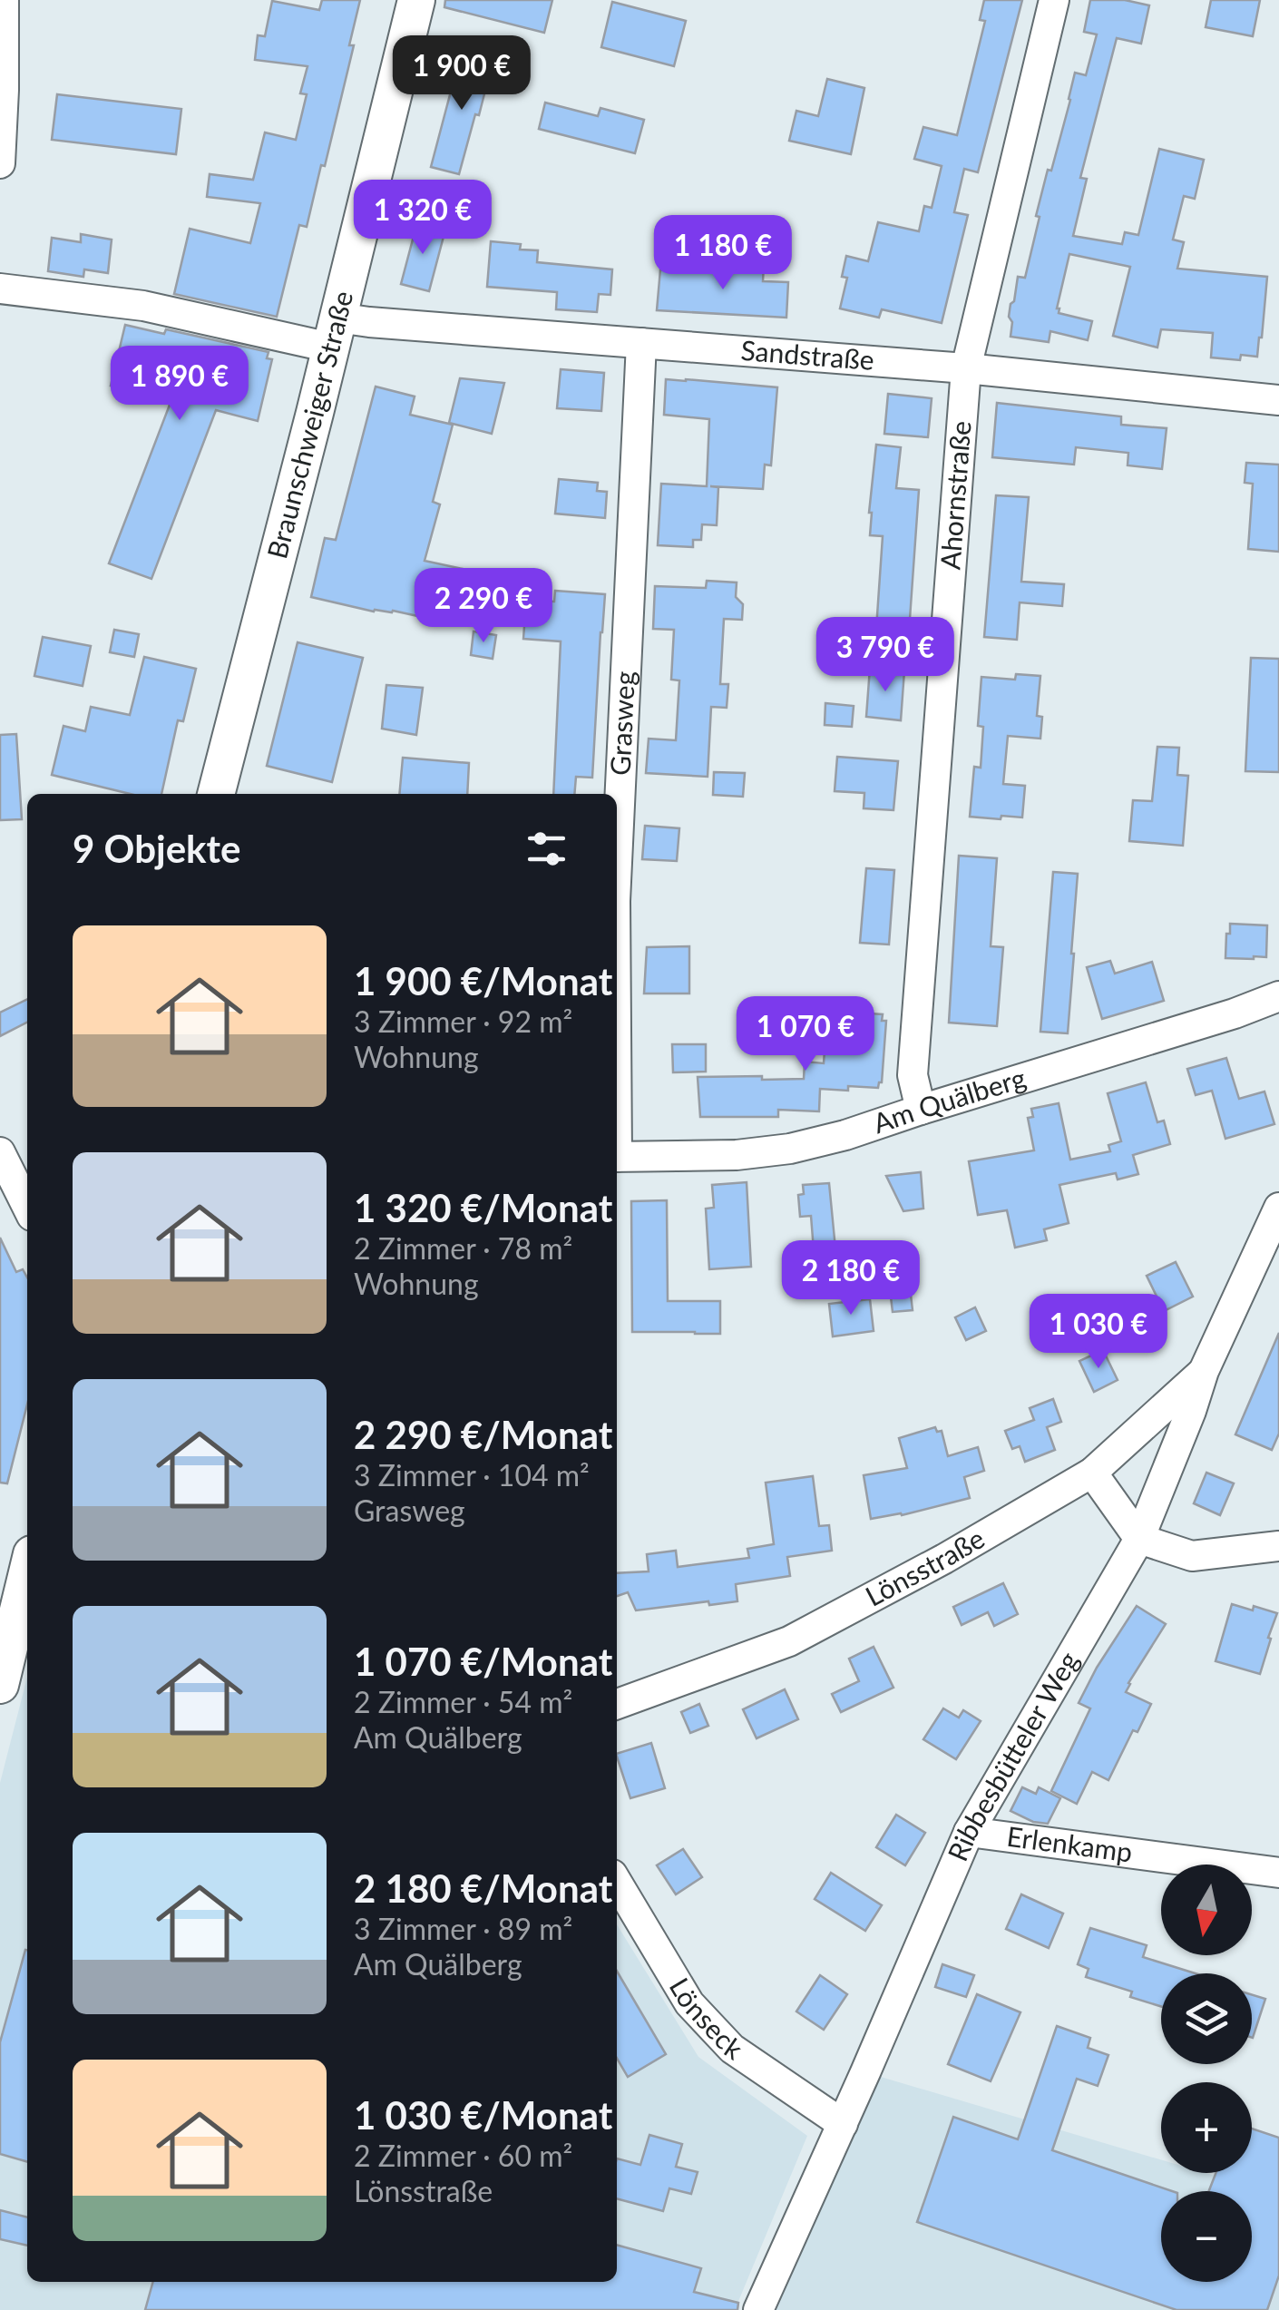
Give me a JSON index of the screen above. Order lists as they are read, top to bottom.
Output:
{
  "streets": {
    "street": [
      "Sandstraße",
      "Braunschweiger Straße",
      "Ahornstraße",
      "Grasweg",
      "Am Quälberg",
      "Lönsstraße",
      "Ribbesbütteler Weg",
      "Erlenkamp",
      "Lönseck"
    ]
  },
  "crossings": [
    ["Sandstraße", "Braunschweiger Straße"],
    ["Sandstraße", "Ahornstraße"],
    ["Sandstraße", "Grasweg"],
    ["Ahornstraße", "Am Quälberg"],
    ["Lönsstraße", "Ribbesbütteler Weg"],
    ["Ribbesbütteler Weg", "Erlenkamp"],
    ["Ribbesbütteler Weg", "Lönseck"]
  ],
  "north": "bottom",
  "page": {
    "price": [
      "1 900 €",
      "1 320 €",
      "1 180 €",
      "1 890 €",
      "2 290 €",
      "3 790 €",
      "1 070 €",
      "2 180 €",
      "1 030 €"
    ],
    "heading": "9 Objekte",
    "list": [
      {
        "name": "1 900 €/Monat",
        "note": "3 Zimmer · 92 m² · Wohnung"
      },
      {
        "name": "1 320 €/Monat",
        "note": "2 Zimmer · 78 m² · Wohnung"
      },
      {
        "name": "2 290 €/Monat",
        "note": "3 Zimmer · 104 m² · Grasweg"
      },
      {
        "name": "1 070 €/Monat",
        "note": "2 Zimmer · 54 m² · Am Quälberg"
      },
      {
        "name": "2 180 €/Monat",
        "note": "3 Zimmer · 89 m² · Am Quälberg"
      },
      {
        "name": "1 030 €/Monat",
        "note": "2 Zimmer · 60 m² · Lönsstraße"
      }
    ],
    "map_buttons": ["+", "−"]
  }
}
